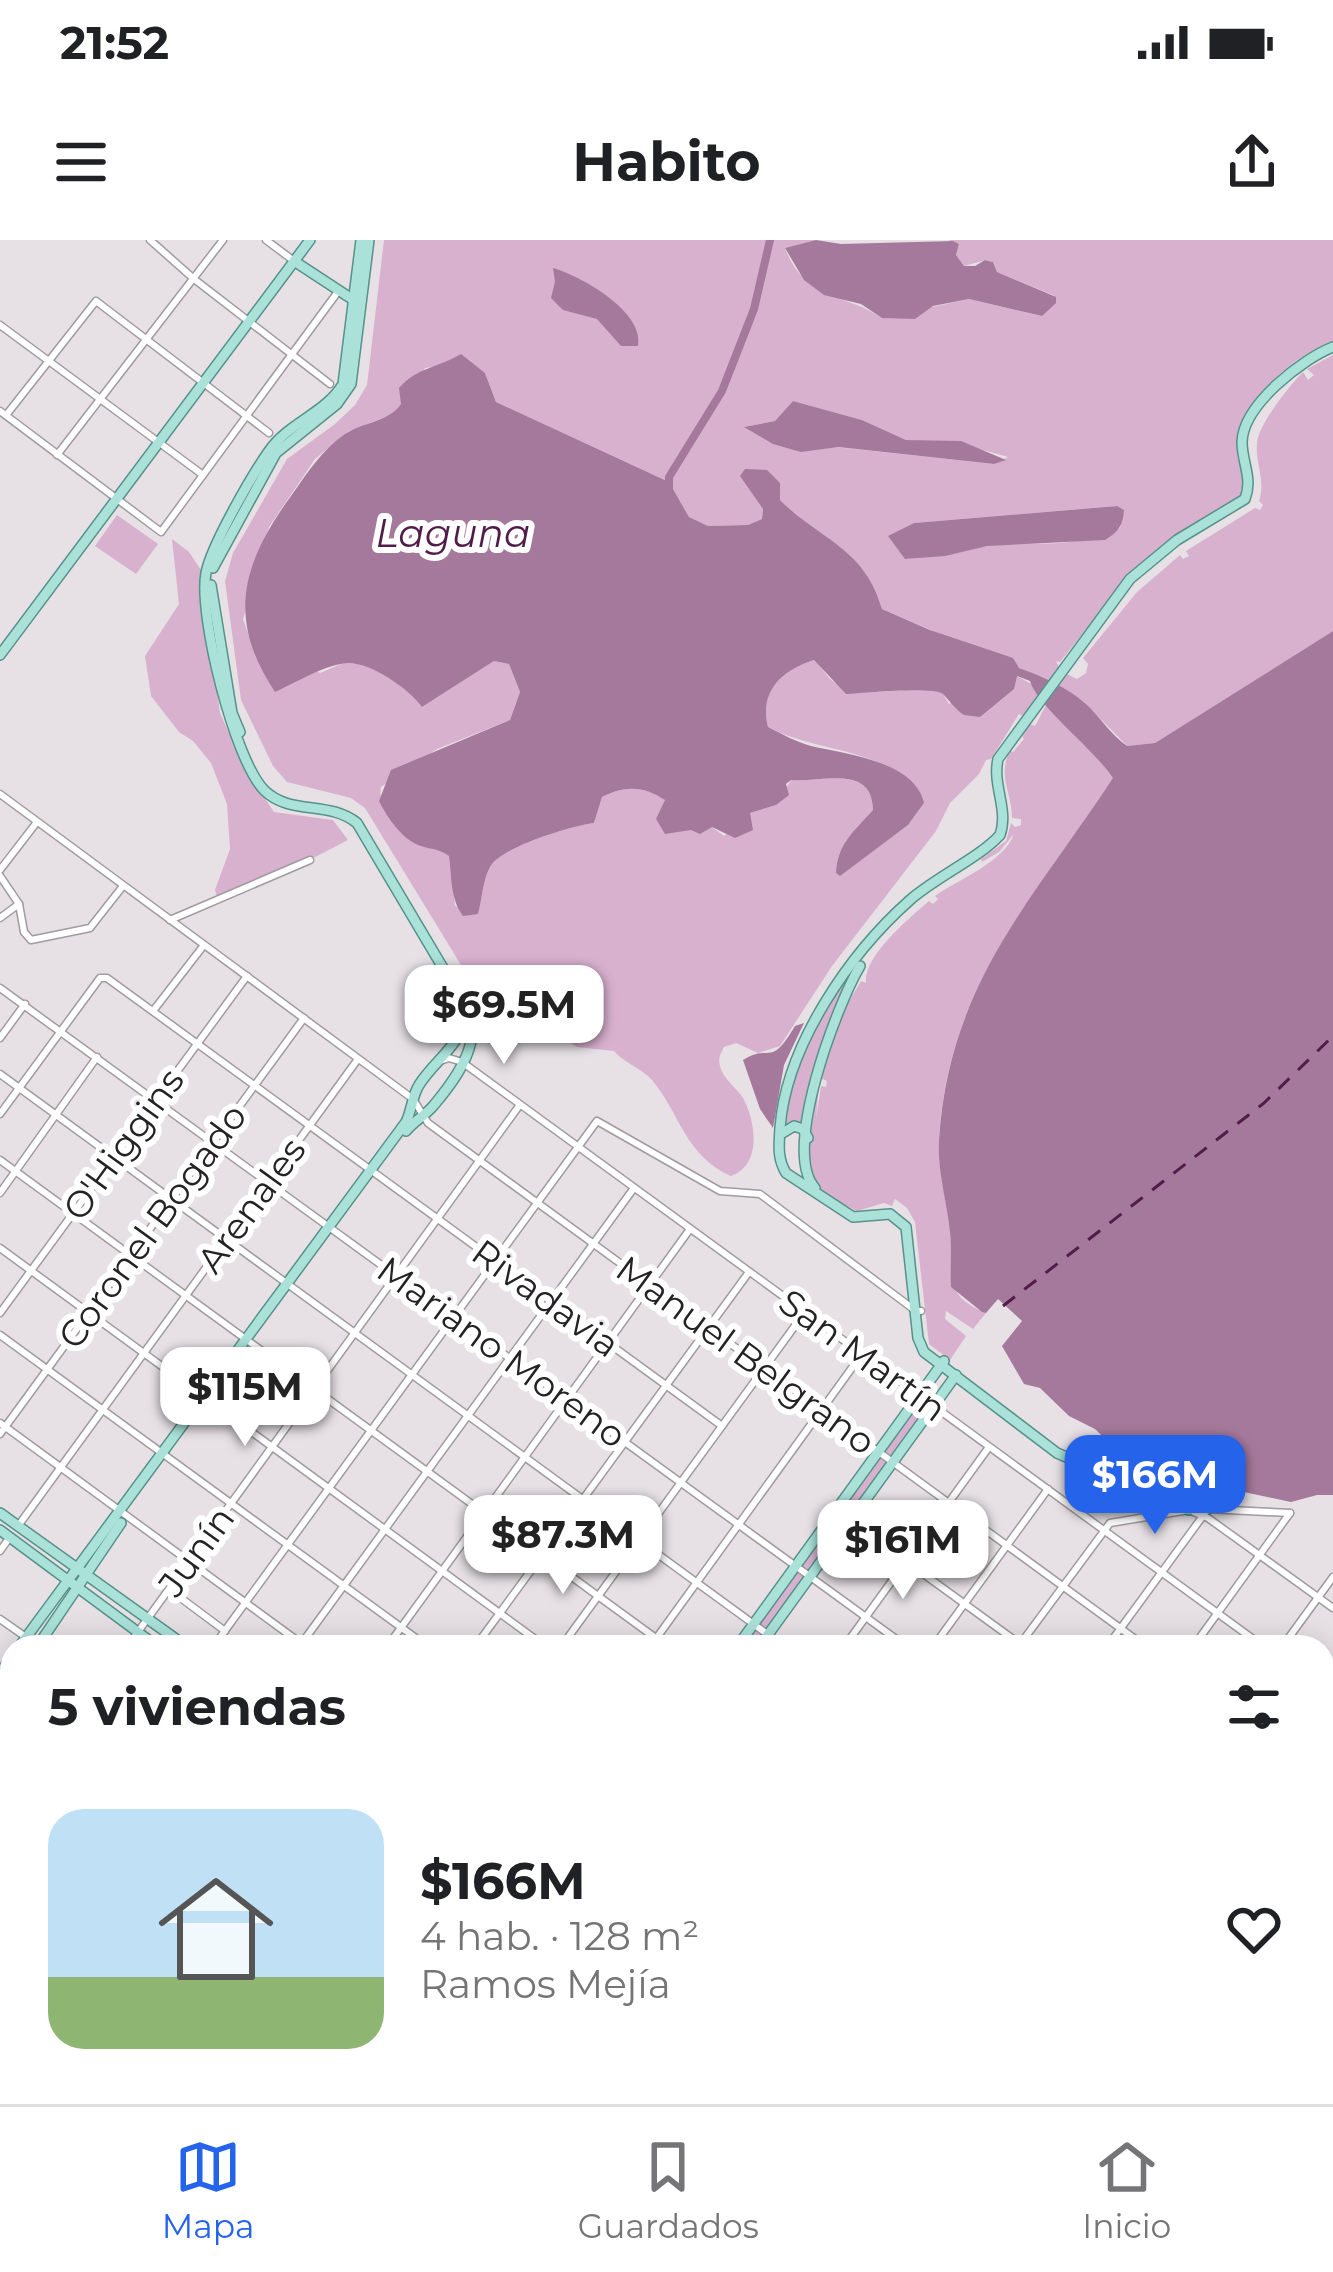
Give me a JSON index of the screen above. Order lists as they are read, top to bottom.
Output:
{
  "streets": {
    "street": [
      "O'Higgins",
      "Arenales",
      "Coronel Bogado",
      "Rivadavia",
      "Mariano Moreno",
      "Manuel Belgrano",
      "San Martín",
      "Junín"
    ]
  },
  "crossings": [
    ["O'Higgins", "Rivadavia"],
    ["O'Higgins", "Mariano Moreno"],
    ["Arenales", "Rivadavia"],
    ["Arenales", "Mariano Moreno"],
    ["Coronel Bogado", "Rivadavia"],
    ["Coronel Bogado", "Mariano Moreno"],
    ["Rivadavia", "Mariano Moreno"],
    ["Rivadavia", "Junín"],
    ["Mariano Moreno", "Junín"],
    ["Manuel Belgrano", "Junín"],
    ["San Martín", "Junín"]
  ],
  "water": ["Laguna"],
  "page": {
    "status": "21:52",
    "header": "Habito",
    "price": [
      "$69.5M",
      "$115M",
      "$166M",
      "$87.3M",
      "$161M"
    ],
    "heading": "5 viviendas",
    "list": [
      {
        "name": "$166M",
        "note": "4 hab. · 128 m² · Ramos Mejía"
      }
    ],
    "tabs": ["Mapa", "Guardados", "Inicio"]
  }
}
